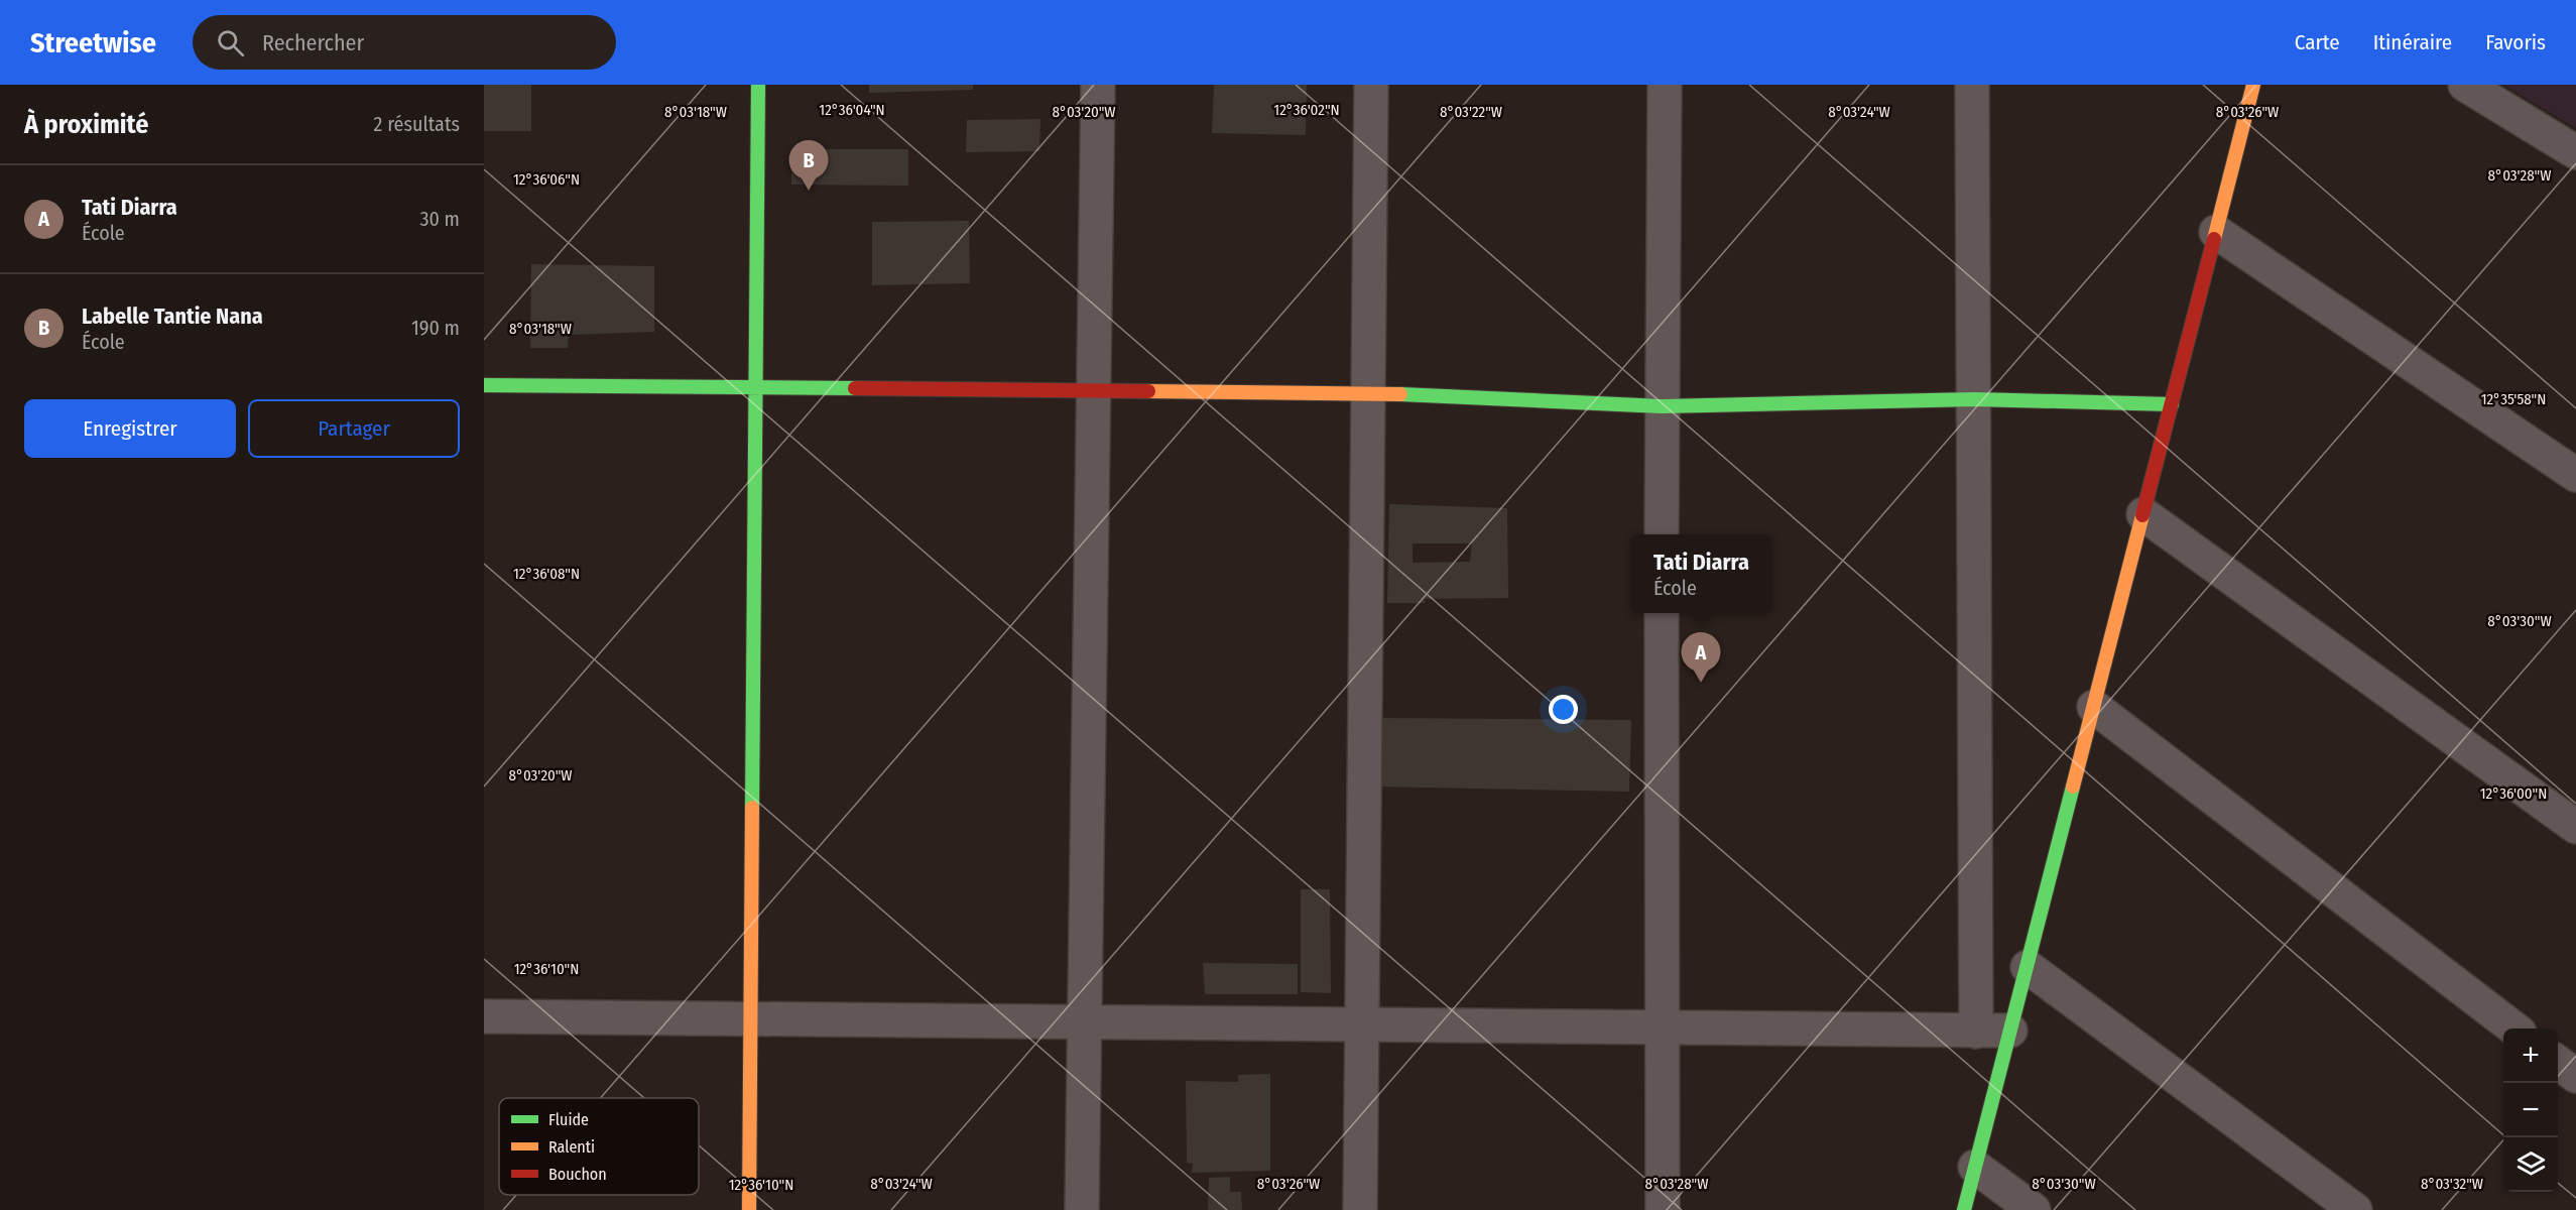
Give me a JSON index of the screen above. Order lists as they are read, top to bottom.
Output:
{
  "legend": ["Fluide", "Ralenti", "Bouchon"],
  "page": {
    "header": "Streetwise",
    "search": "Rechercher",
    "nav": ["Carte", "Itinéraire", "Favoris"],
    "heading": ["À proximité", "2 résultats"],
    "pins": ["B", "A"],
    "list": [
      {
        "mark": "A",
        "name": "Tati Diarra",
        "note": "École",
        "value": "30 m"
      },
      {
        "mark": "B",
        "name": "Labelle Tantie Nana",
        "note": "École",
        "value": "190 m"
      }
    ],
    "buttons": ["Enregistrer", "Partager"],
    "popup": ["Tati Diarra", "École"],
    "map_buttons": ["+", "−"]
  },
  "coordinates": [
    "12°36'04\"N",
    "12°36'02\"N",
    "8°03'18\"W",
    "8°03'20\"W",
    "8°03'22\"W",
    "8°03'24\"W",
    "8°03'26\"W",
    "8°03'28\"W",
    "12°36'06\"N",
    "12°35'58\"N",
    "12°36'08\"N",
    "8°03'30\"W",
    "12°36'00\"N",
    "12°36'10\"N",
    "8°03'32\"W"
  ]
}
